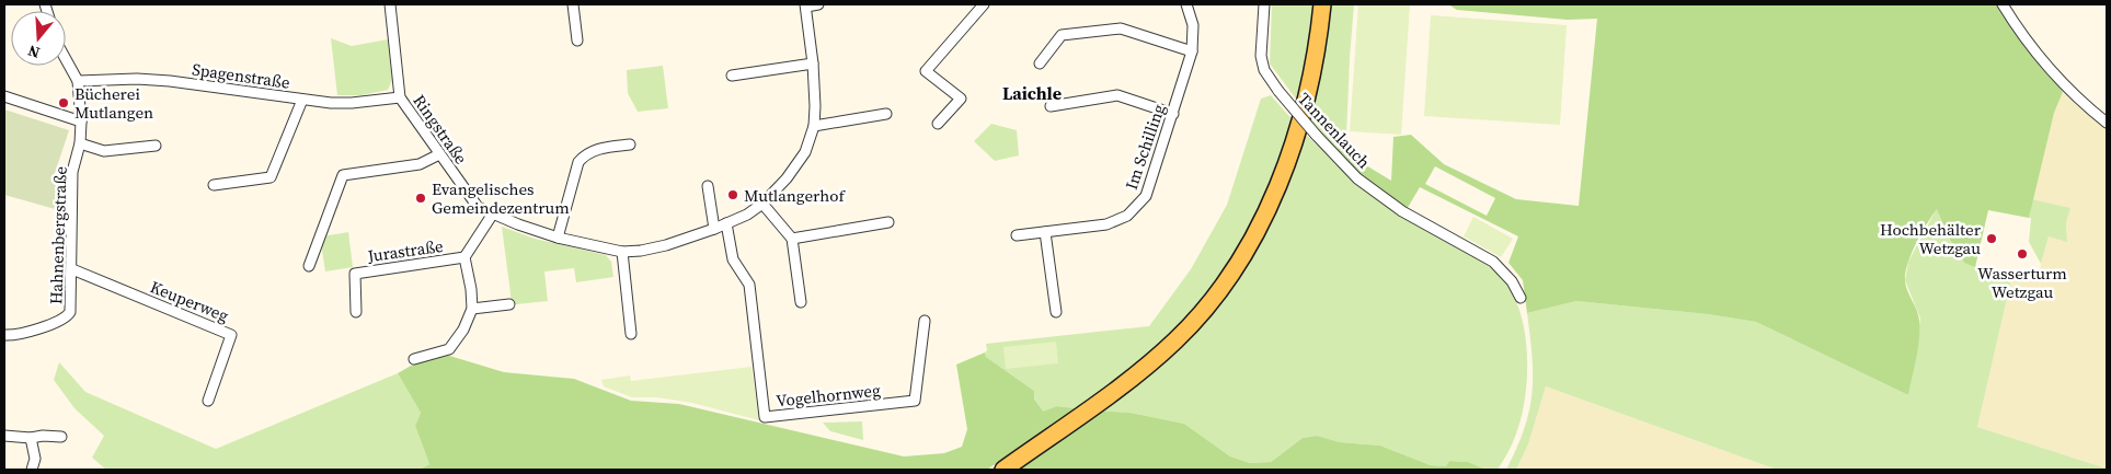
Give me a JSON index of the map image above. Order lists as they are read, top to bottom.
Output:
{
  "streets": {
    "street": [
      "Spagenstraße",
      "Ringstraße",
      "Tannenlauch",
      "Im Schilling",
      "Hahnenbergstraße",
      "Jurastraße",
      "Keuperweg",
      "Vogelhornweg"
    ]
  },
  "crossings": [
    ["Spagenstraße", "Ringstraße"],
    ["Spagenstraße", "Hahnenbergstraße"],
    ["Ringstraße", "Vogelhornweg"],
    ["Hahnenbergstraße", "Keuperweg"]
  ],
  "districts": ["Laichle"],
  "places": [
    "Bücherei Mutlangen",
    "Mutlangerhof",
    "Evangelisches Gemeindezentrum",
    "Hochbehälter Wetzgau",
    "Wasserturm Wetzgau"
  ],
  "north": "bottom"
}
